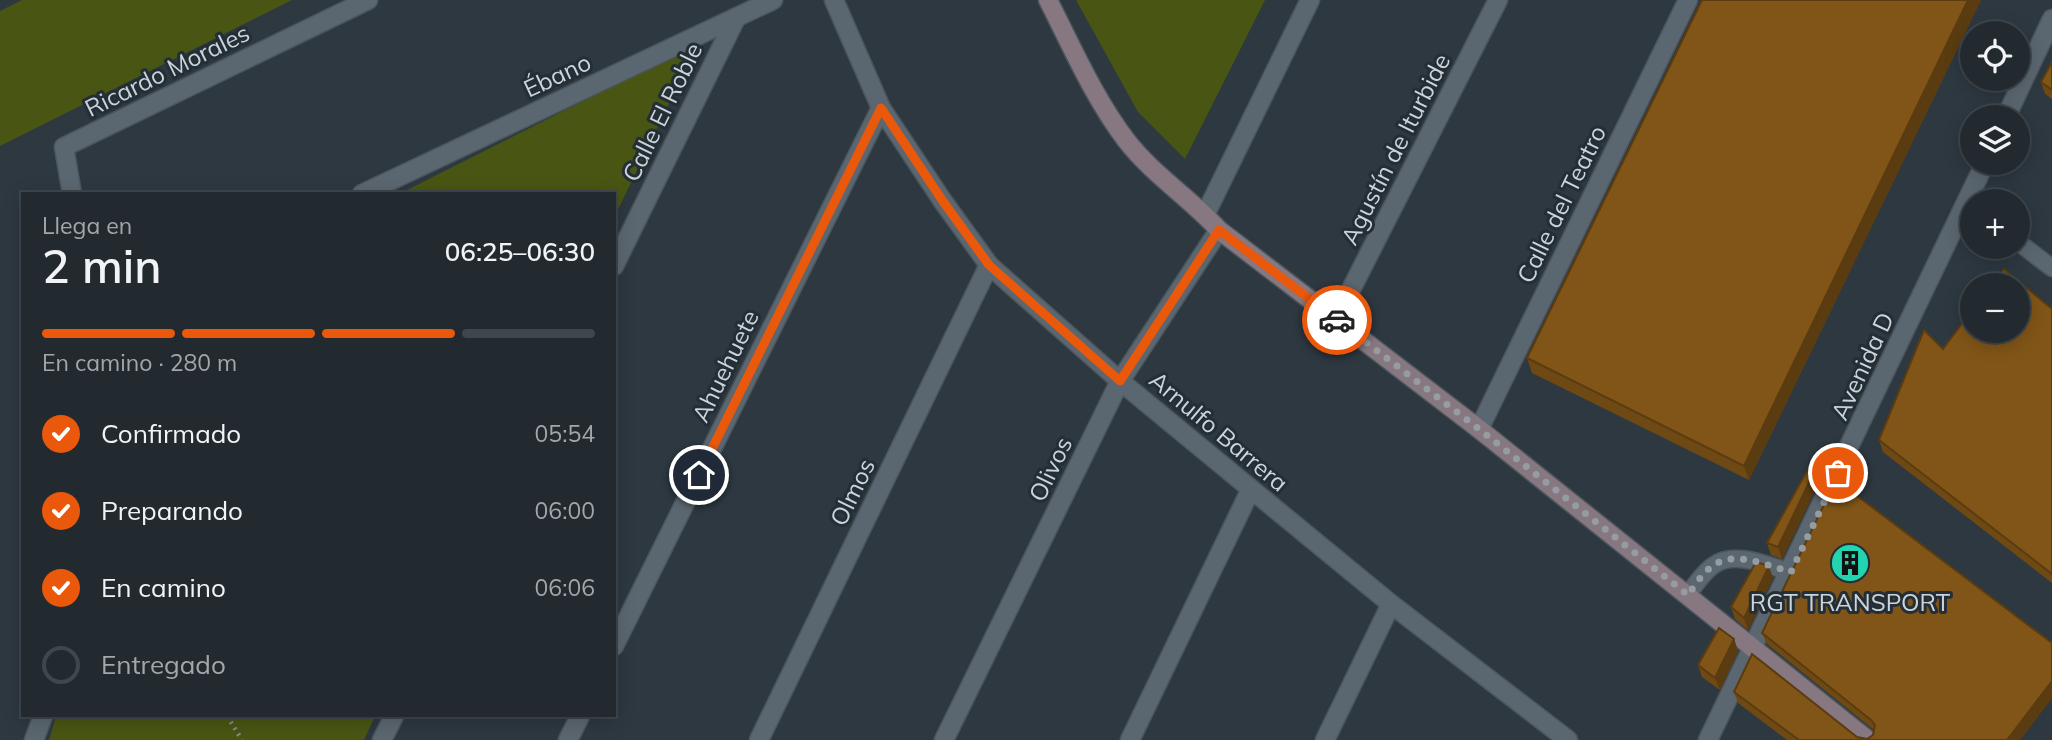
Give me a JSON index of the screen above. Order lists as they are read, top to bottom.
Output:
{
  "streets": {
    "street": [
      "Ricardo Morales",
      "Ébano",
      "Calle El Roble",
      "Agustín de Iturbide",
      "Calle del Teatro",
      "Ahuehuete",
      "Avenida D",
      "Arnulfo Barrera",
      "Olivos",
      "Olmos"
    ]
  },
  "crossings": [
    ["Ébano", "Calle El Roble"],
    ["Ahuehuete", "Arnulfo Barrera"],
    ["Arnulfo Barrera", "Olivos"],
    ["Arnulfo Barrera", "Olmos"]
  ],
  "places": {
    "building": ["RGT TRANSPORT"]
  },
  "page": {
    "map_buttons": ["+", "−"],
    "heading": ["2 min", "Llega en", "06:25–06:30"],
    "bar": "En camino · 280 m",
    "list": [
      ["Confirmado", "05:54"],
      ["Preparando", "06:00"],
      ["En camino", "06:06"],
      "Entregado"
    ]
  }
}
